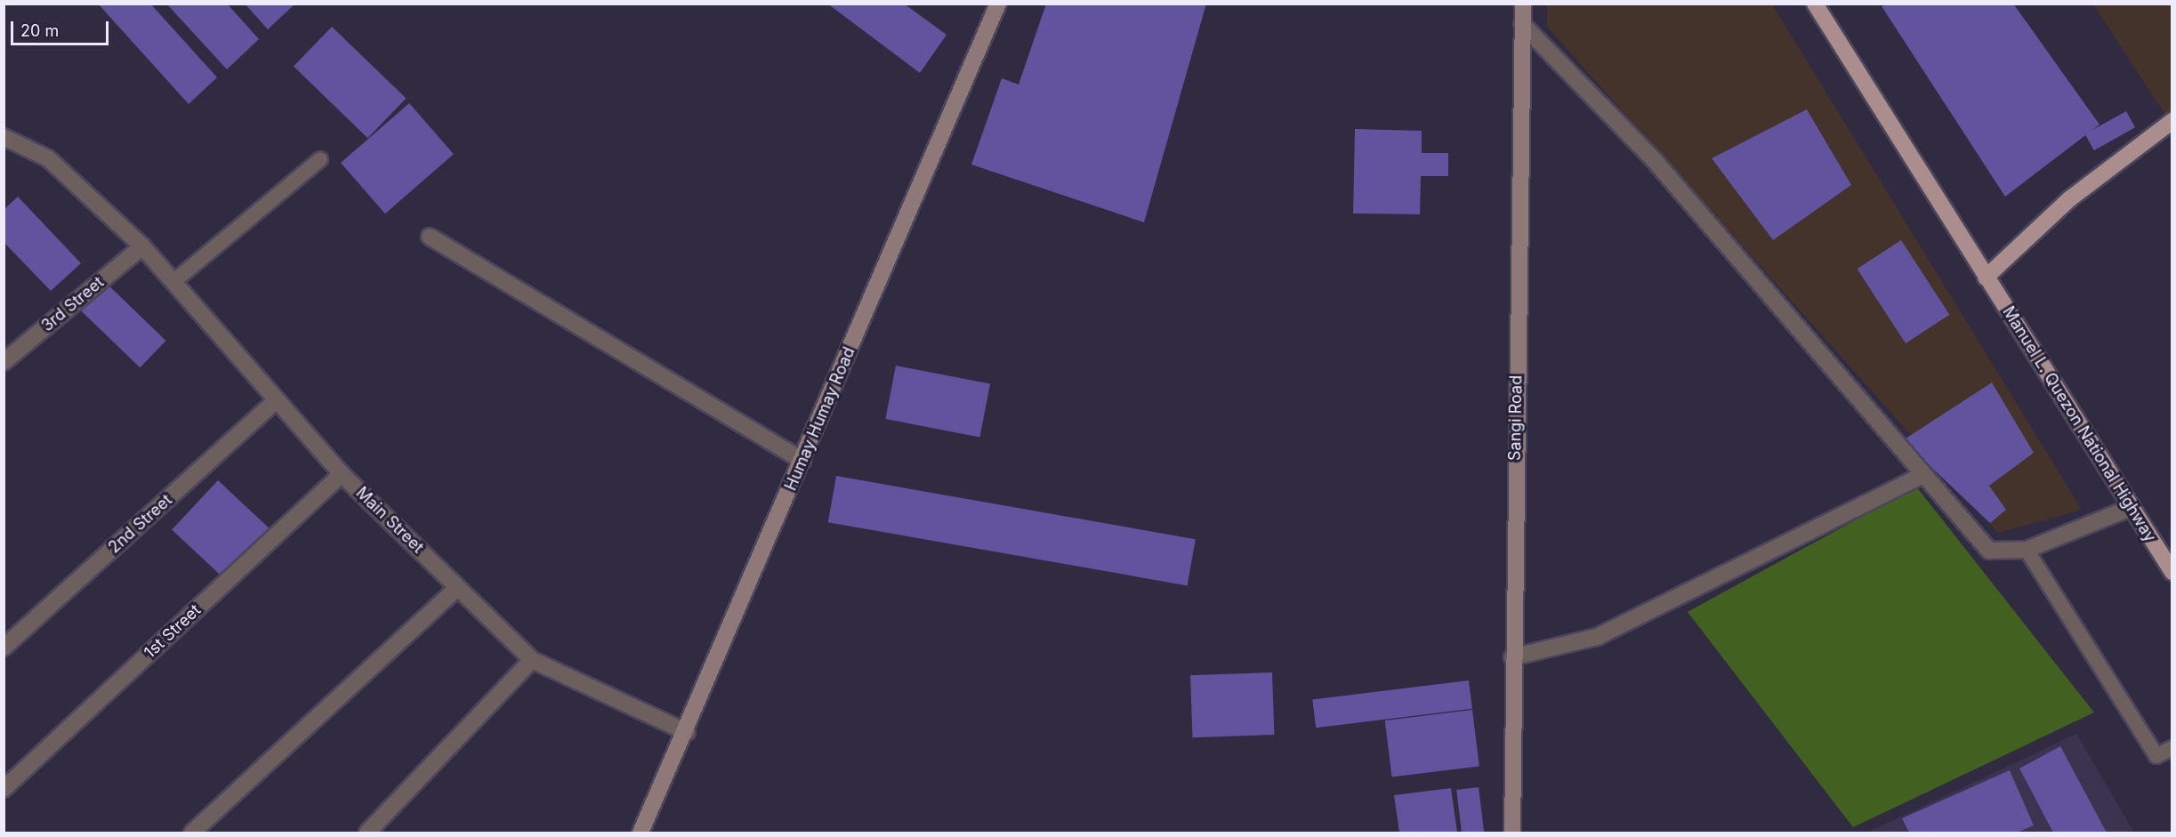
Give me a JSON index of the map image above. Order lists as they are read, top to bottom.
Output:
{
  "streets": {
    "main road": ["Manuel L. Quezon National Highway"],
    "street": [
      "3rd Street",
      "Sangi Road",
      "Humay Humay Road",
      "Main Street",
      "2nd Street",
      "1st Street"
    ]
  },
  "crossings": [
    ["3rd Street", "Main Street"],
    ["Humay Humay Road", "Main Street"],
    ["Main Street", "2nd Street"],
    ["Main Street", "1st Street"]
  ],
  "scale_bar": "20 m"
}
